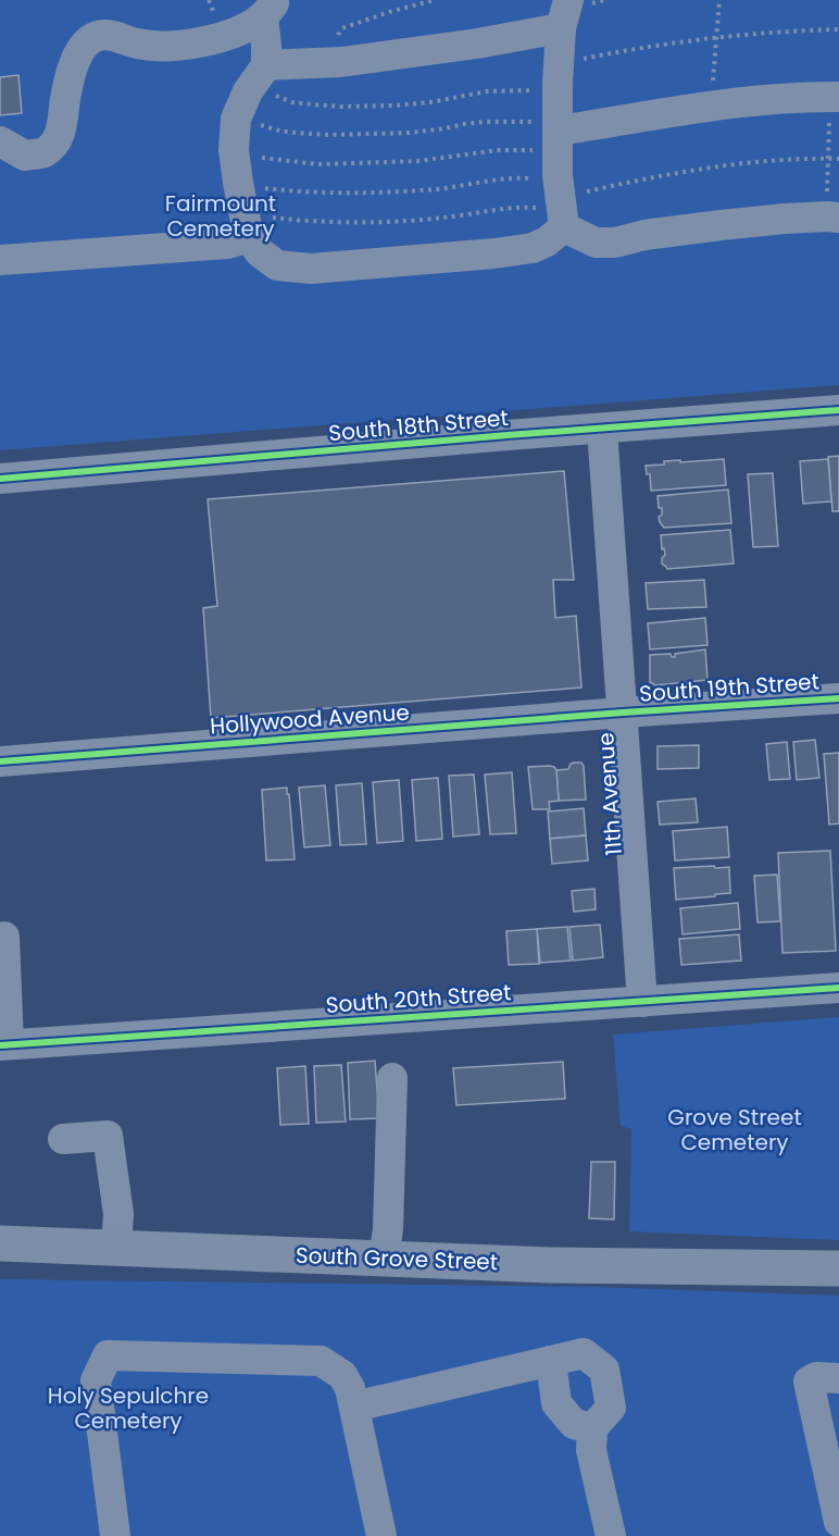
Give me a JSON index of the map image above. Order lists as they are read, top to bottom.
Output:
{
  "streets": {
    "main road": ["South Grove Street"],
    "street": [
      "South 18th Street",
      "South 19th Street",
      "Hollywood Avenue",
      "11th Avenue",
      "South 20th Street"
    ]
  },
  "crossings": [
    ["South 18th Street", "11th Avenue"],
    ["South 19th Street", "Hollywood Avenue"],
    ["South 19th Street", "11th Avenue"],
    ["Hollywood Avenue", "11th Avenue"],
    ["11th Avenue", "South 20th Street"]
  ],
  "parks": ["Fairmount Cemetery", "Grove Street Cemetery", "Holy Sepulchre Cemetery"]
}
